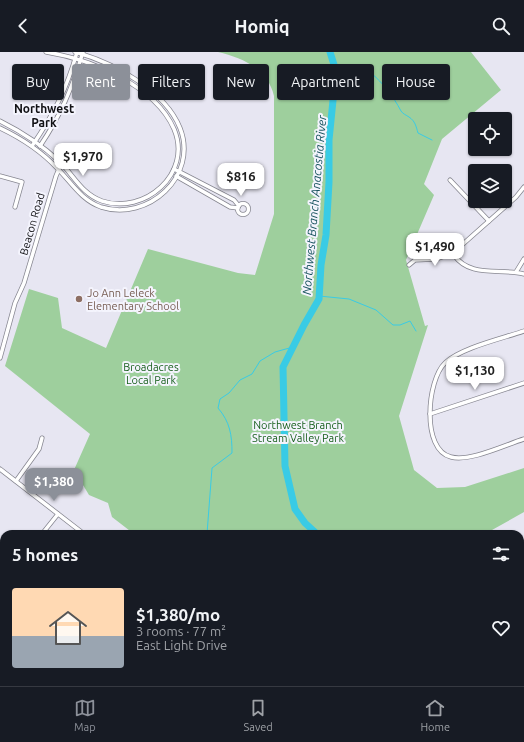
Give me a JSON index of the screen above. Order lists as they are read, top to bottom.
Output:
{
  "streets": {
    "street": ["Beacon Road"]
  },
  "districts": ["Northwest Park"],
  "water": ["Northwest Branch Anacostia River"],
  "parks": ["Broadacres Local Park", "Northwest Branch Stream Valley Park"],
  "places": ["Jo Ann Leleck Elementary School"],
  "page": {
    "header": "Homiq",
    "chip": [
      "Buy",
      "Rent",
      "Filters",
      "New",
      "Apartment",
      "House"
    ],
    "price": [
      "$1,970",
      "$816",
      "$1,490",
      "$1,130",
      "$1,380"
    ],
    "heading": "5 homes",
    "list": [
      {
        "name": "$1,380/mo",
        "note": "3 rooms · 77 m² · East Light Drive"
      }
    ],
    "tabs": ["Map", "Saved", "Home"]
  }
}
